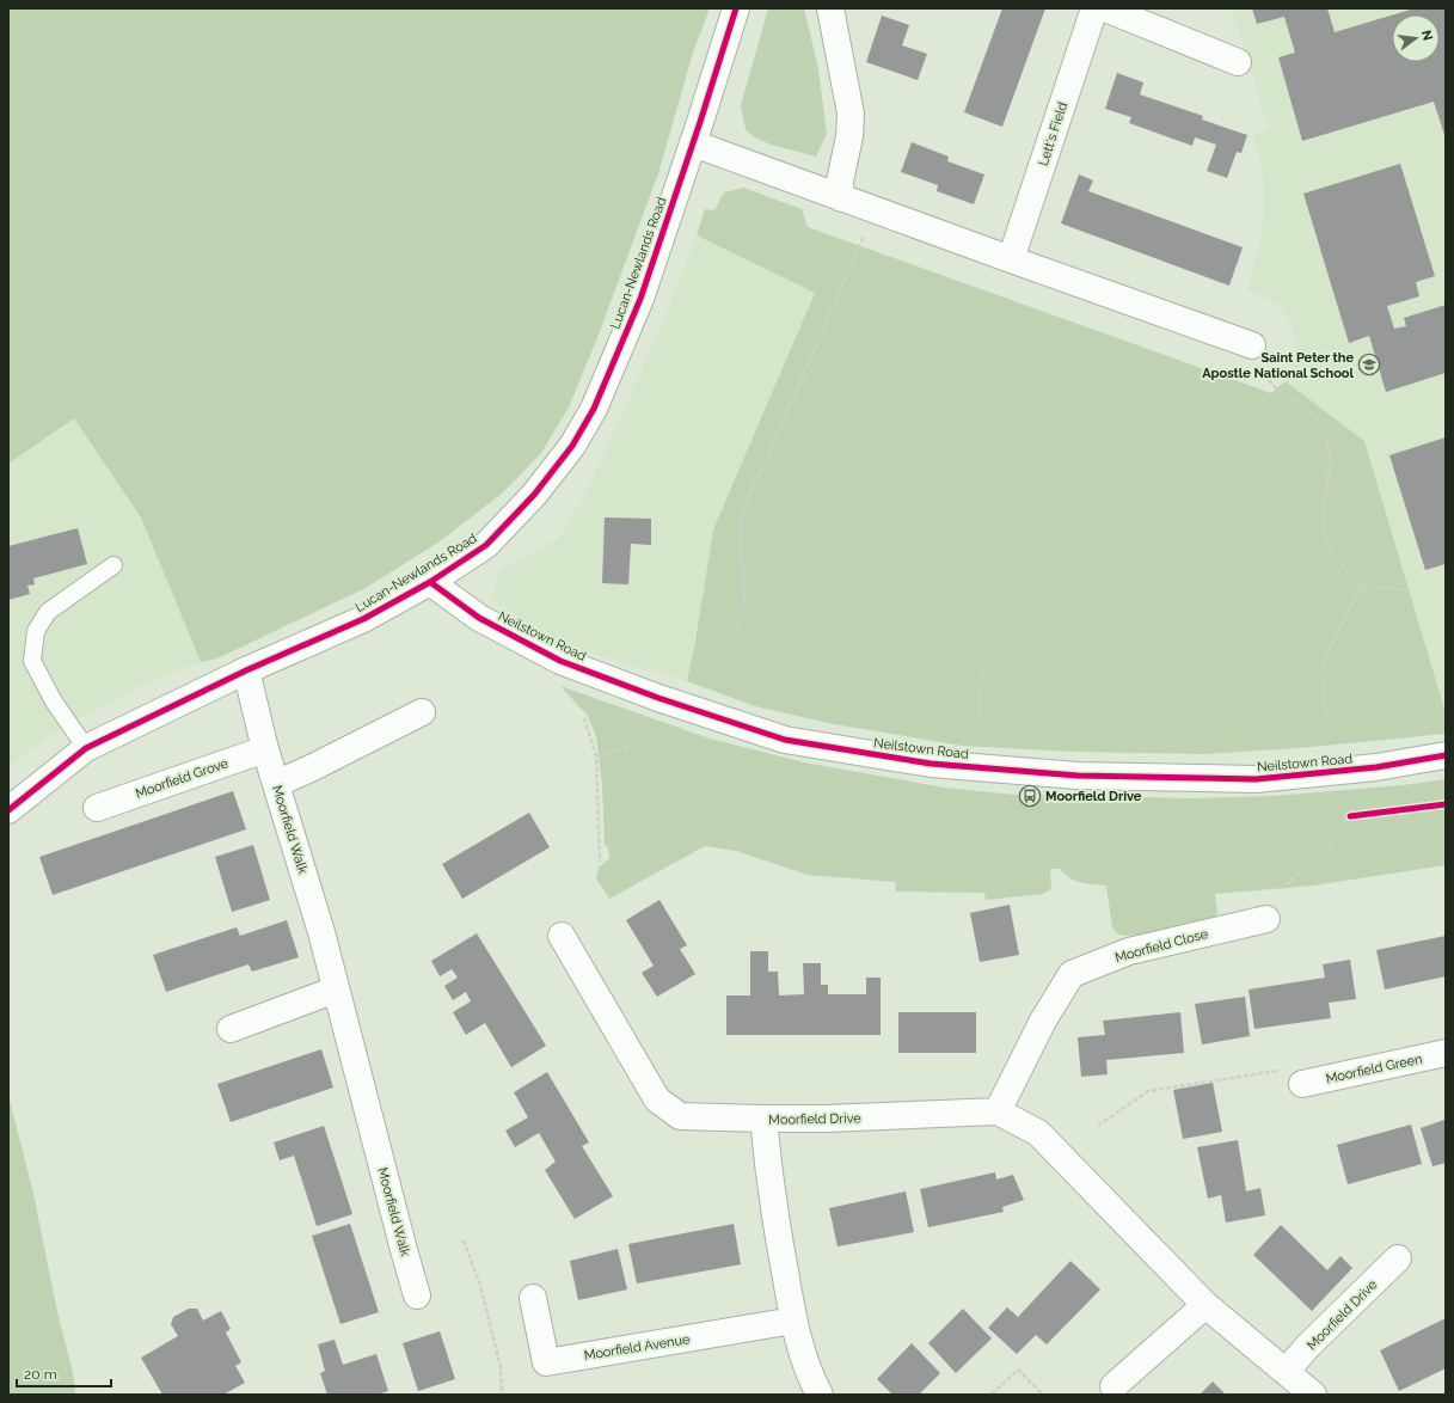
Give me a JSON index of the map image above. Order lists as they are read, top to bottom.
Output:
{
  "streets": {
    "street": [
      "Lett's Field",
      "Lucan-Newlands Road",
      "Neilstown Road",
      "Moorfield Grove",
      "Moorfield Walk",
      "Moorfield Close",
      "Moorfield Green",
      "Moorfield Drive",
      "Moorfield Avenue"
    ]
  },
  "crossings": [
    ["Lucan-Newlands Road", "Neilstown Road"],
    ["Lucan-Newlands Road", "Moorfield Walk"],
    ["Moorfield Grove", "Moorfield Walk"],
    ["Moorfield Close", "Moorfield Drive"]
  ],
  "places": {
    "school or university": ["Saint Peter the Apostle National School"],
    "bus stop": ["Moorfield Drive"]
  },
  "scale_bar": "20 m",
  "north": "right"
}
